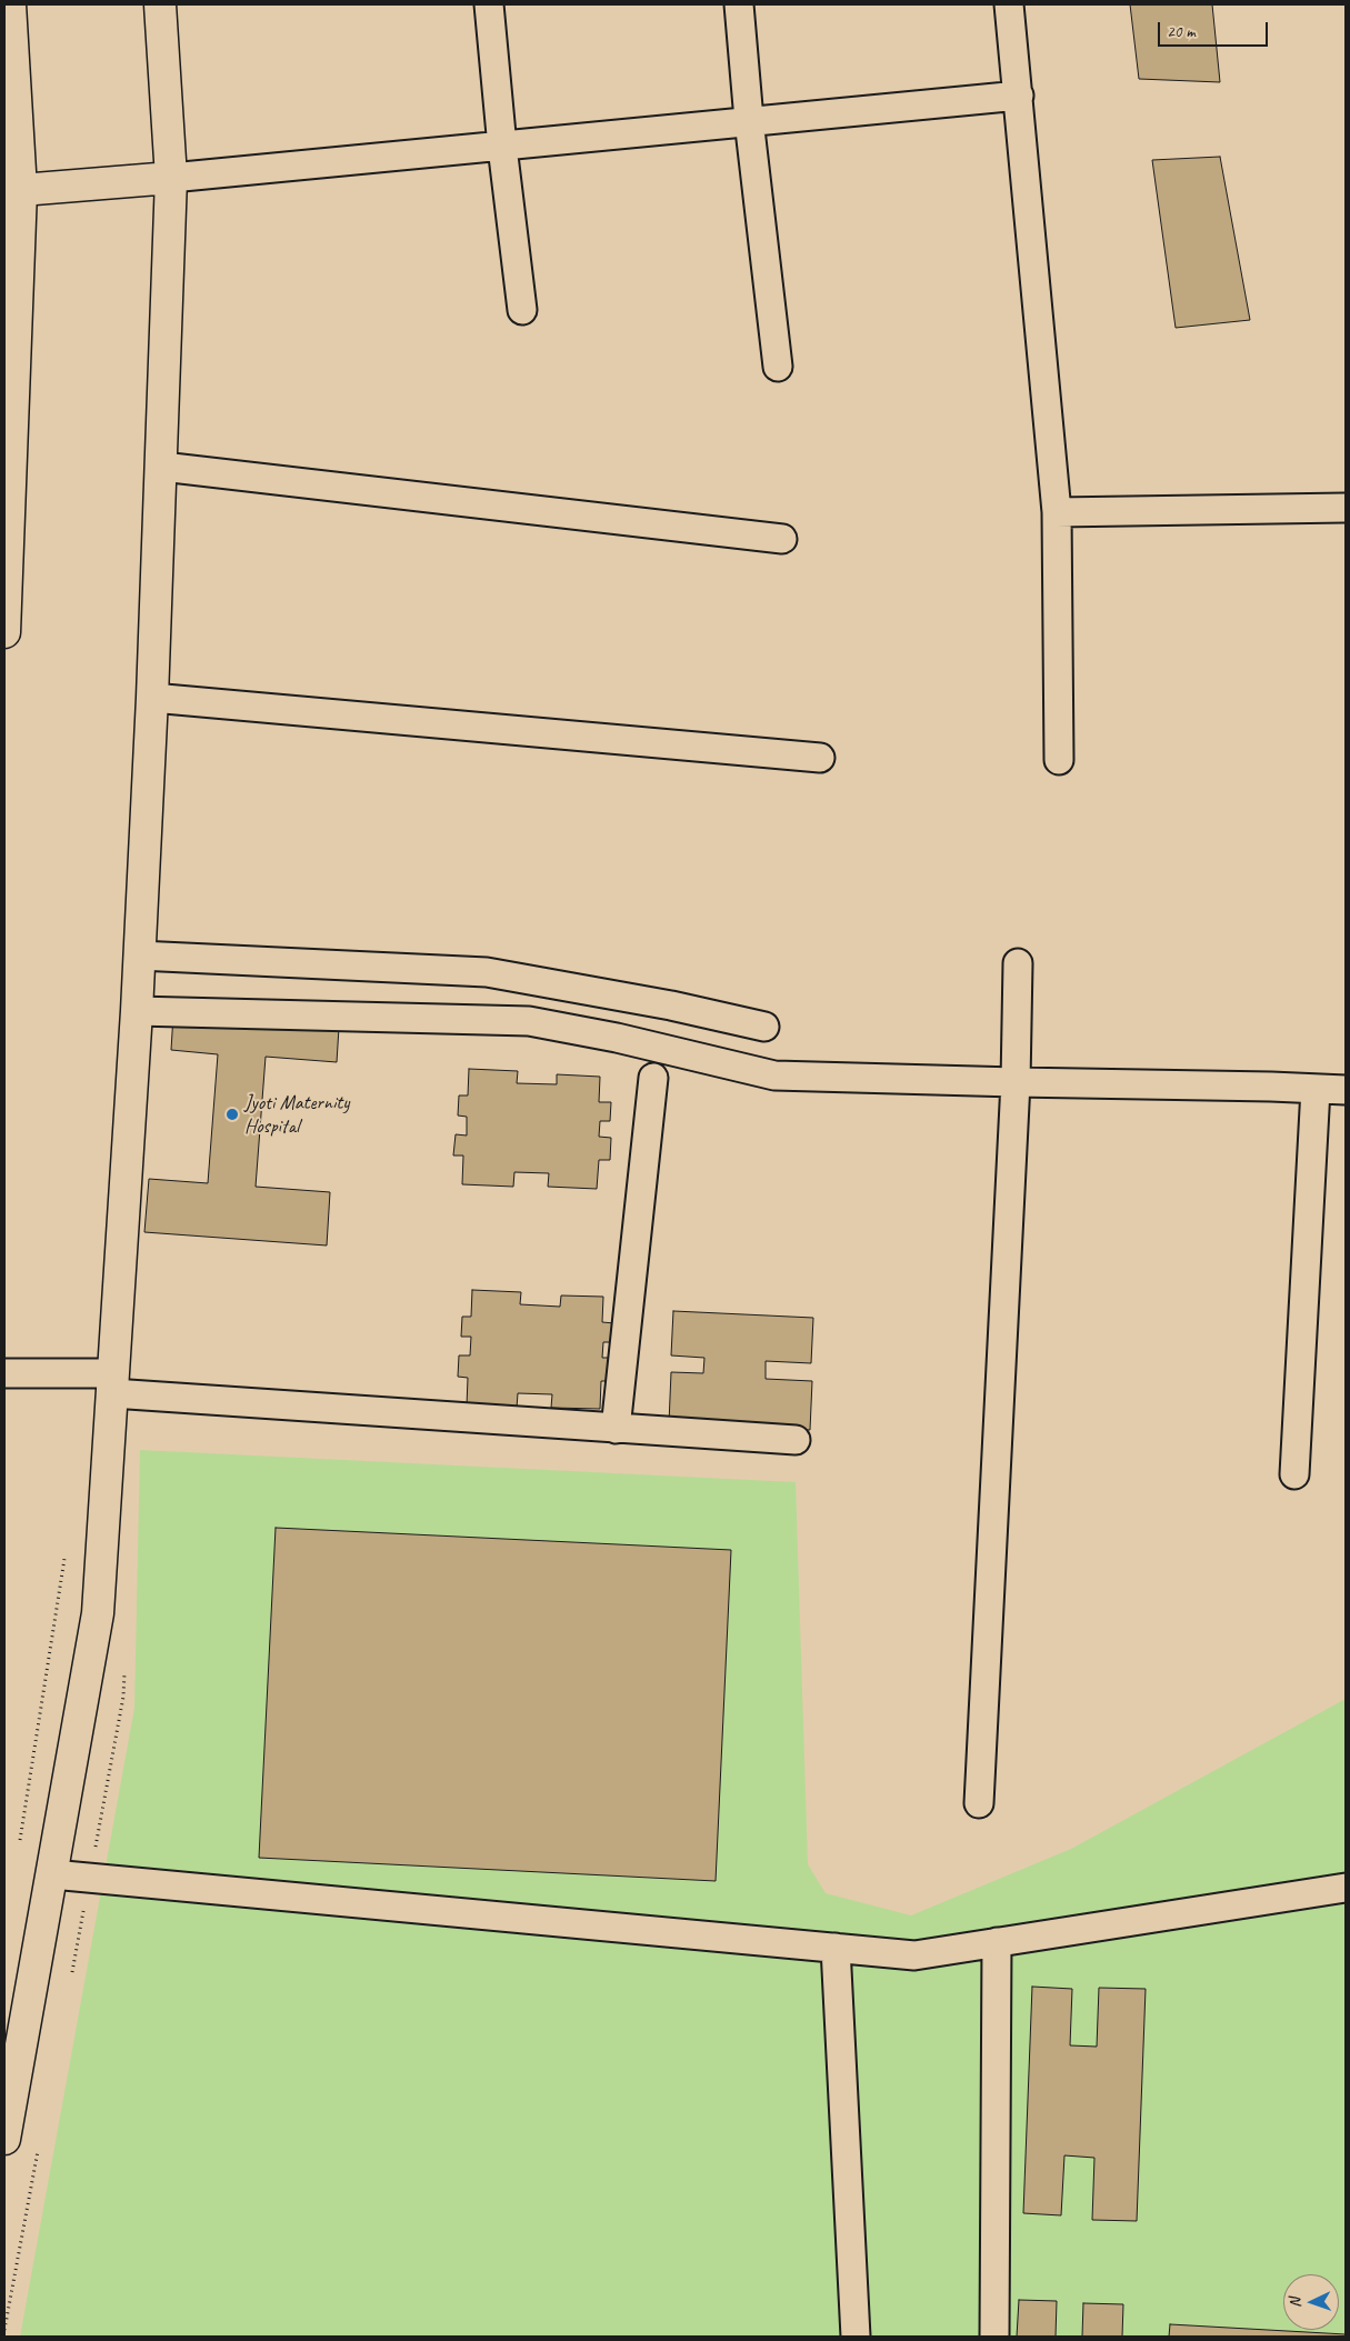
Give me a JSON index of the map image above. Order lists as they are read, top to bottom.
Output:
{
  "places": ["Jyoti Maternity Hospital"],
  "scale_bar": "20 m",
  "north": "left"
}
